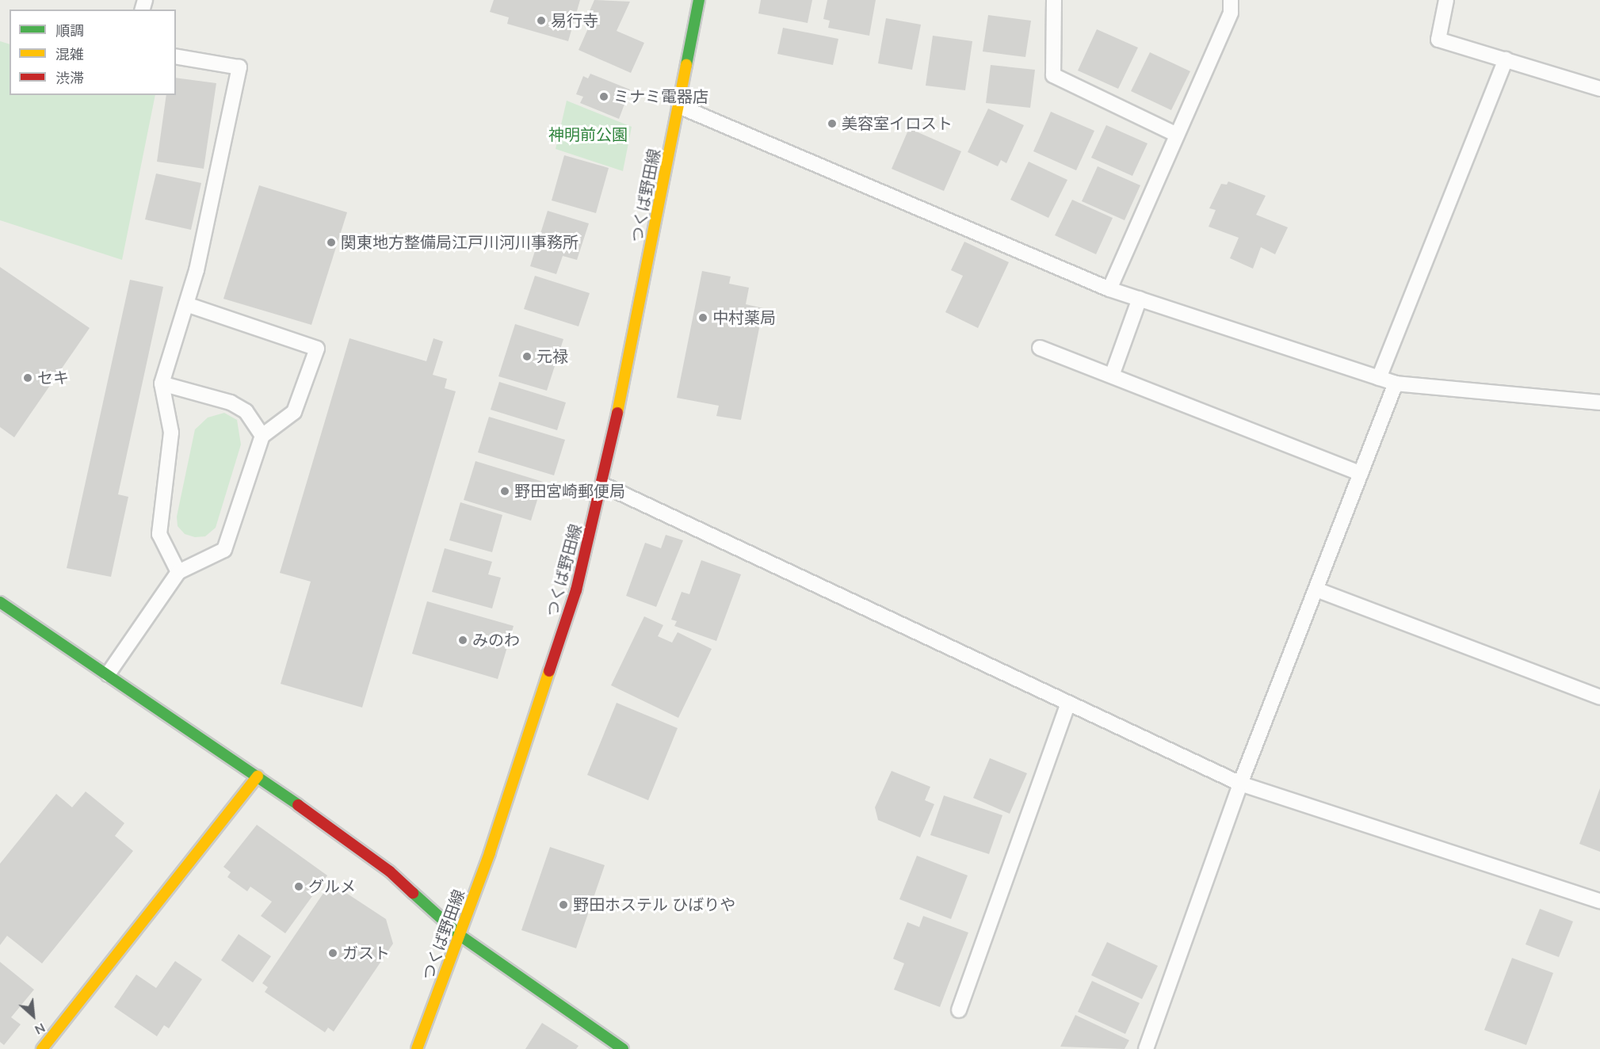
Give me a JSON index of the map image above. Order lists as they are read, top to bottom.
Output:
{
  "streets": {
    "street": ["つくば野田線"]
  },
  "parks": ["神明前公園"],
  "places": [
    "易行寺",
    "ミナミ電器店",
    "美容室イロスト",
    "関東地方整備局江戸川河川事務所",
    "中村薬局",
    "元禄",
    "セキ",
    "野田宮崎郵便局",
    "みのわ",
    "グルメ",
    "野田ホステル ひばりや",
    "ガスト"
  ],
  "legend": ["順調", "混雑", "渋滞"],
  "north": "bottom right"
}
